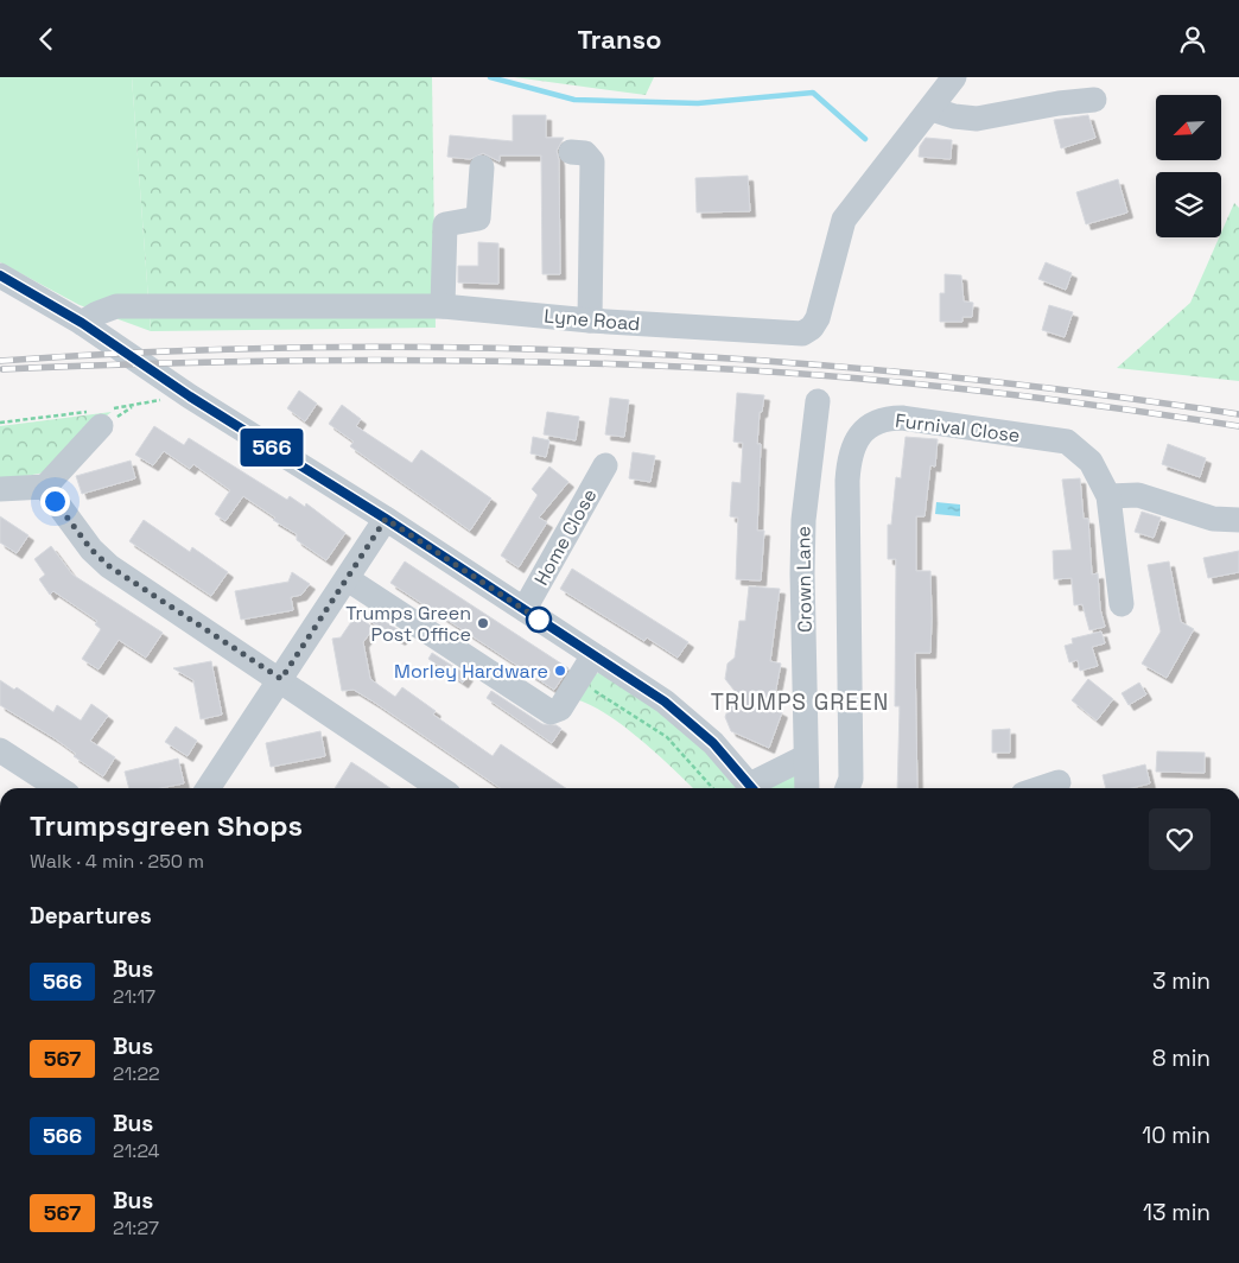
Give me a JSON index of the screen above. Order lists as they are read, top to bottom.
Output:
{
  "streets": {
    "street": [
      "Lyne Road",
      "Furnival Close",
      "Home Close",
      "Crown Lane"
    ]
  },
  "districts": ["TRUMPS GREEN"],
  "places": ["Trumps Green Post Office", "Morley Hardware"],
  "lines": ["bus line 566"],
  "north": "bottom left",
  "page": {
    "header": "Transo",
    "on_map": "566",
    "heading": [
      ["Trumpsgreen Shops", "Walk · 4 min · 250 m"],
      "Departures"
    ],
    "list": [
      {
        "mark": "566",
        "name": "Bus",
        "note": "21:17",
        "value": "3 min"
      },
      {
        "mark": "567",
        "name": "Bus",
        "note": "21:22",
        "value": "8 min"
      },
      {
        "mark": "566",
        "name": "Bus",
        "note": "21:24",
        "value": "10 min"
      },
      {
        "mark": "567",
        "name": "Bus",
        "note": "21:27",
        "value": "13 min"
      }
    ]
  }
}
